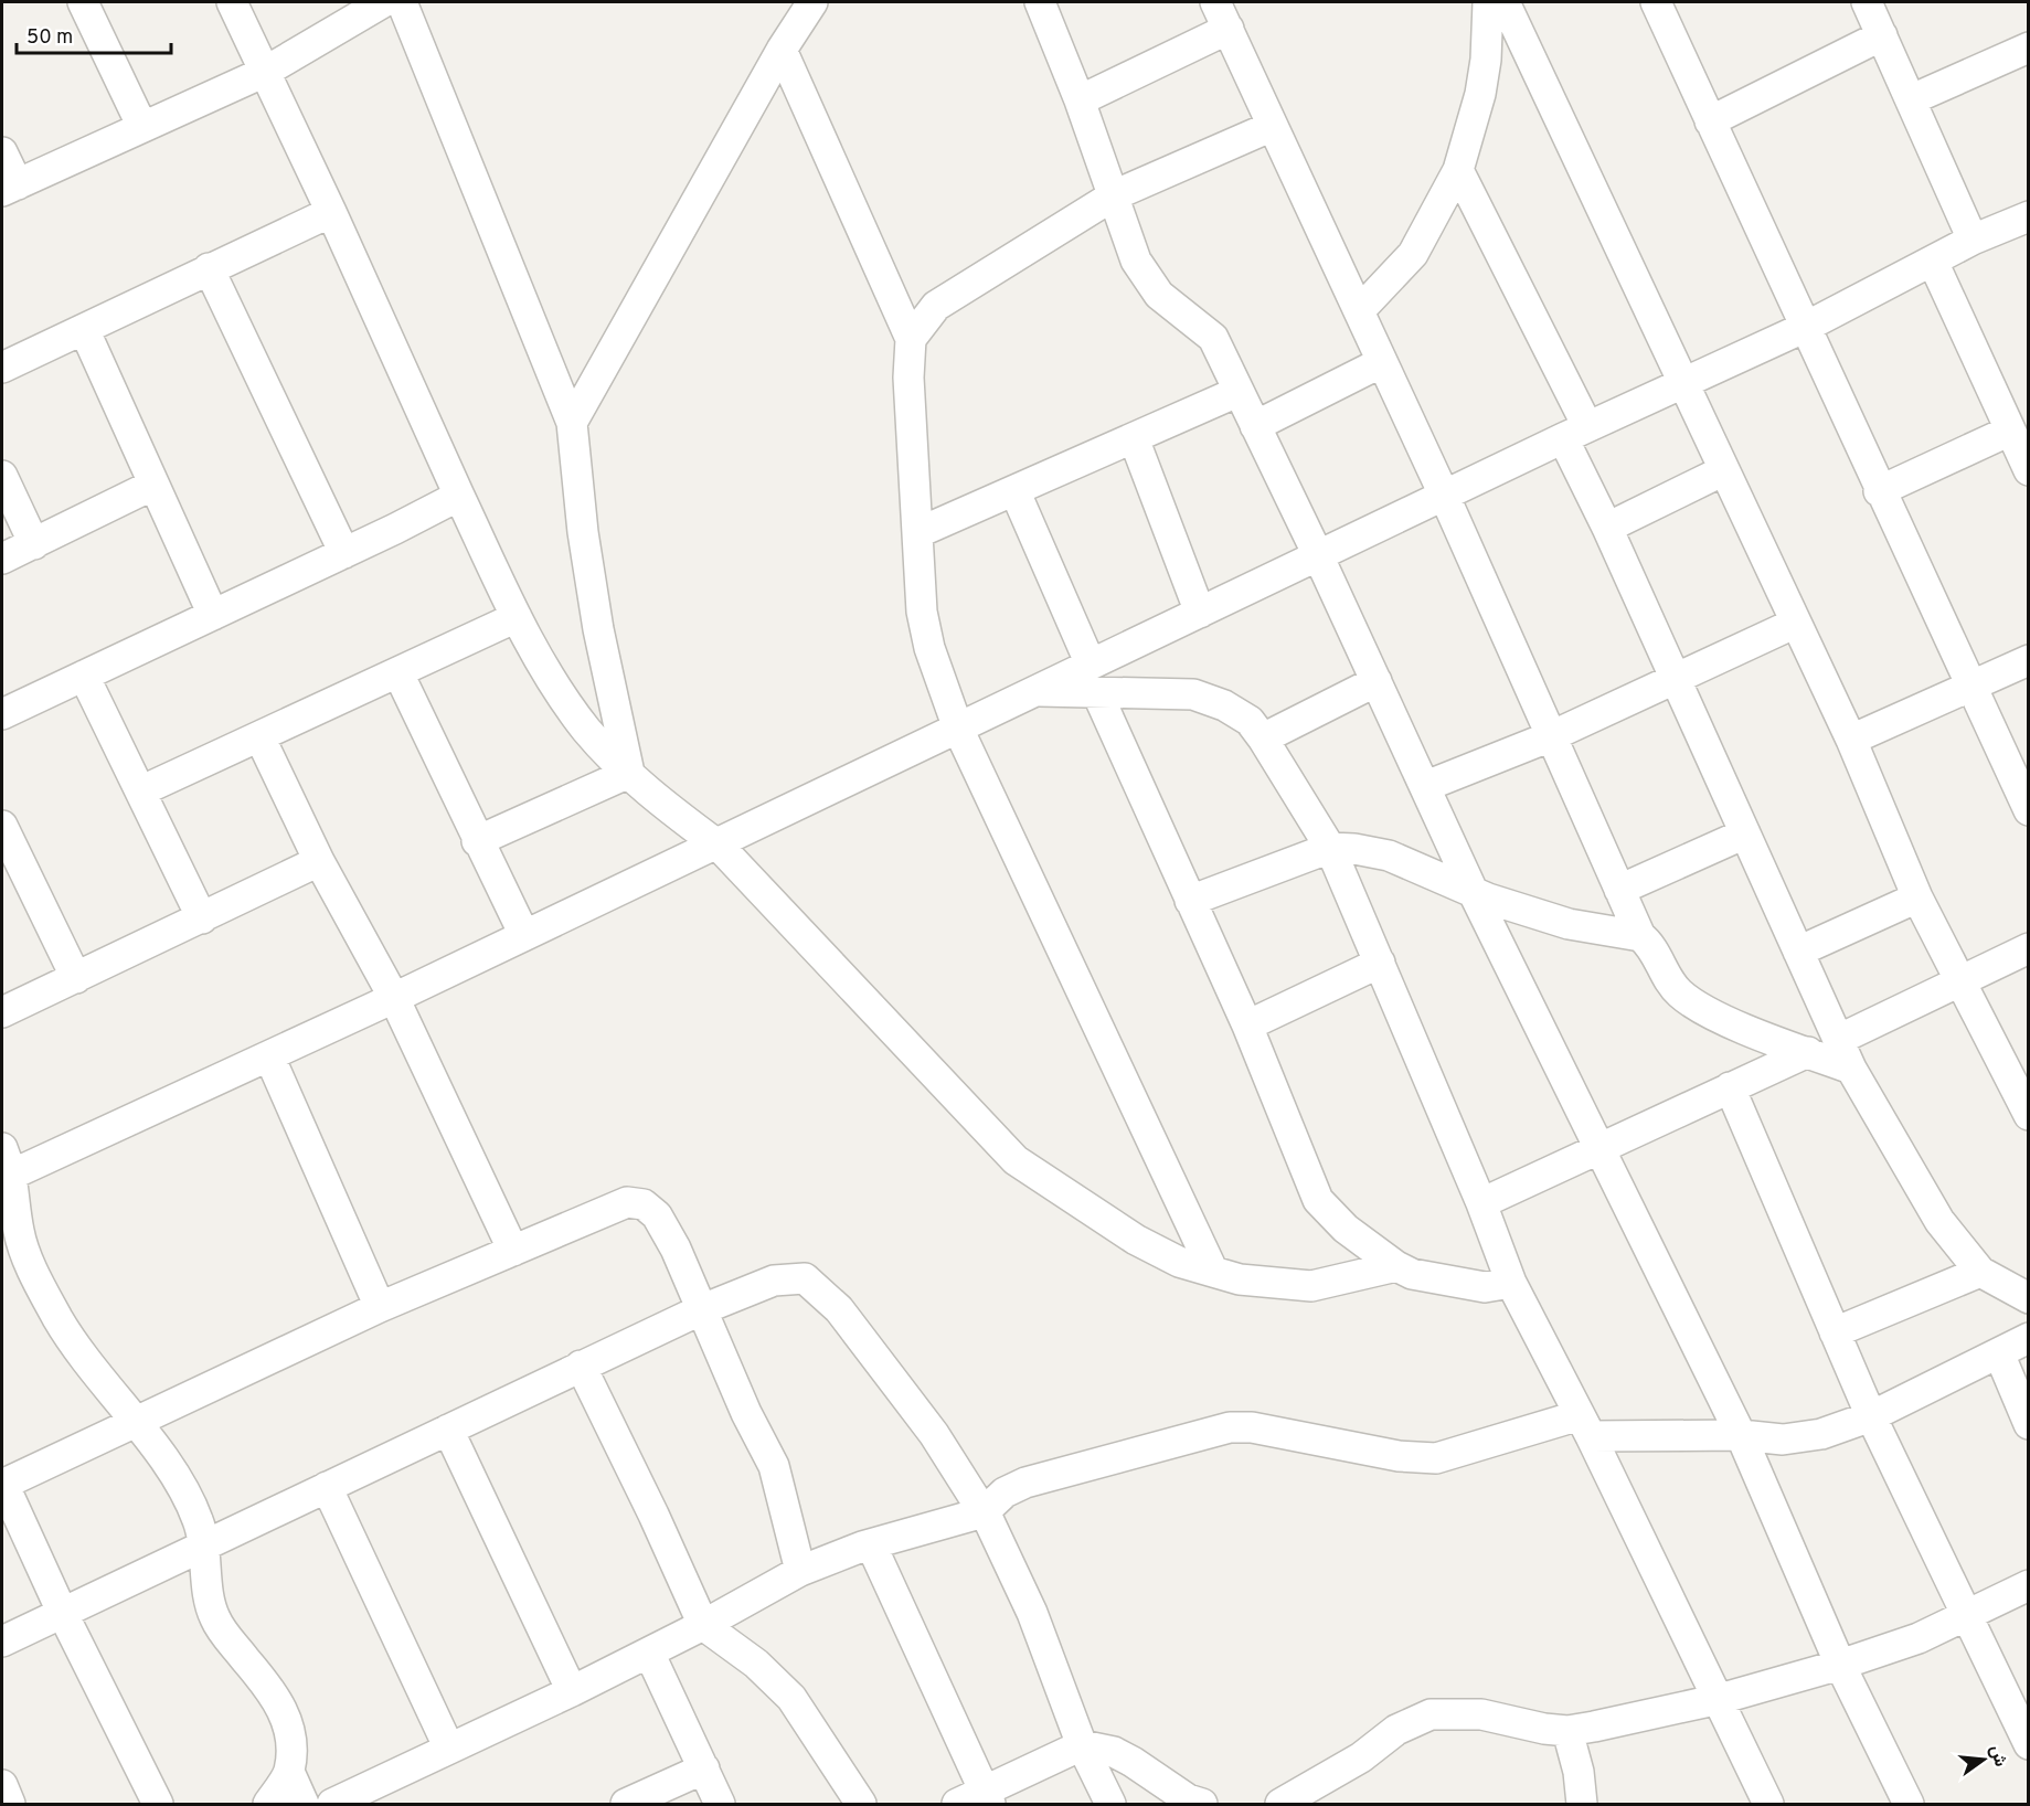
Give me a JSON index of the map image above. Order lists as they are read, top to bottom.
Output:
{
  "scale_bar": "50 m",
  "north": "right"
}
